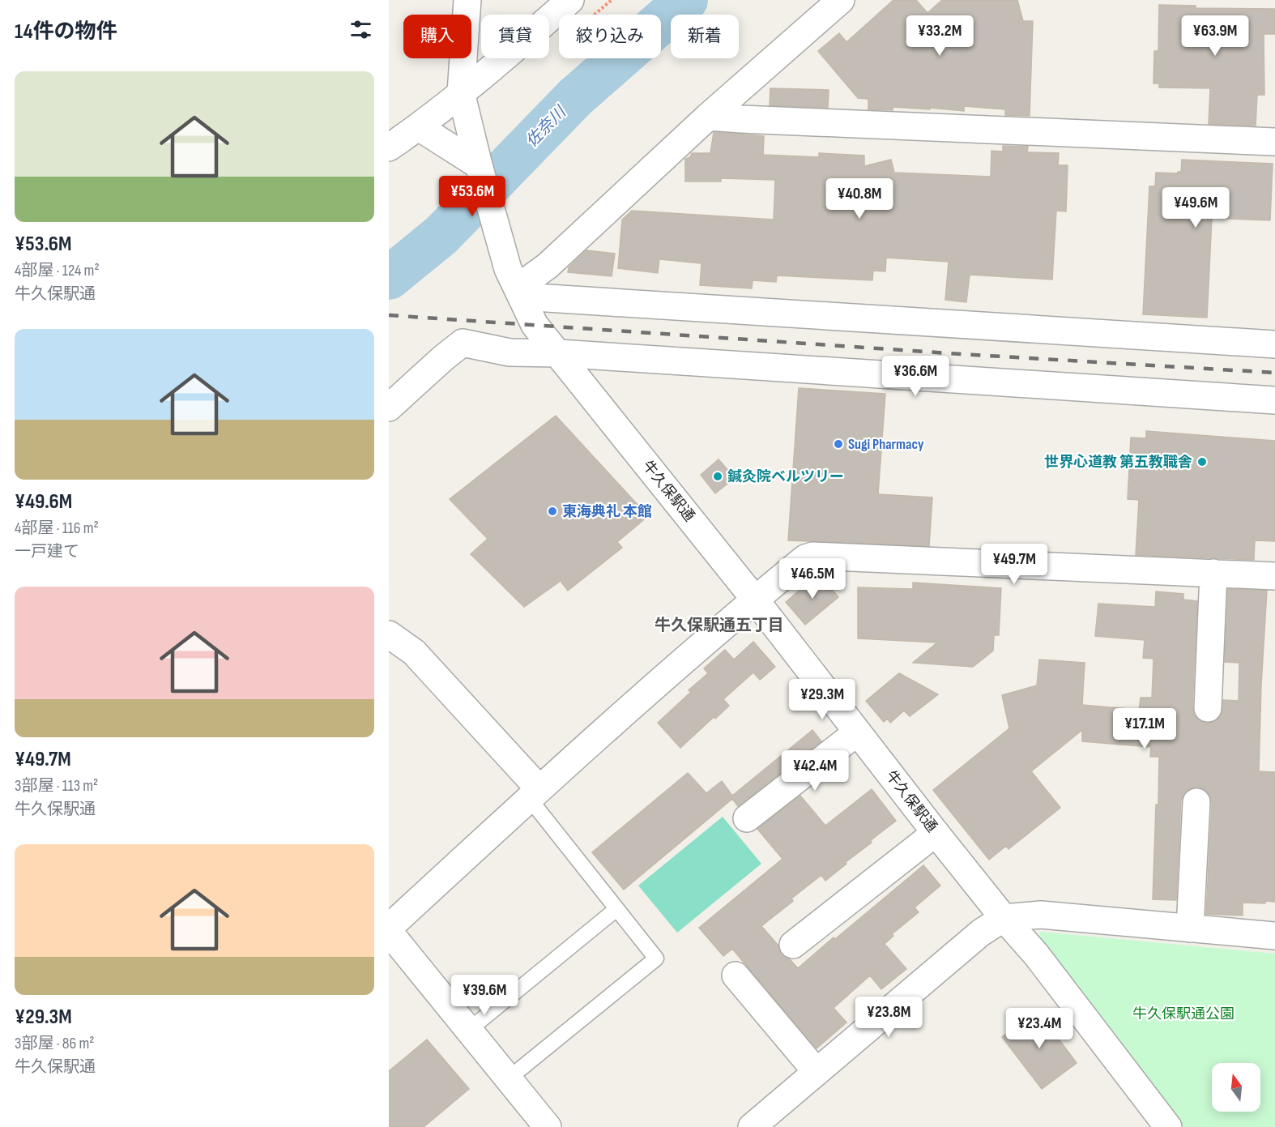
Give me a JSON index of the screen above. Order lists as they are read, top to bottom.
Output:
{
  "streets": {
    "street": ["牛久保駅通"]
  },
  "districts": ["牛久保駅通五丁目"],
  "water": ["佐奈川"],
  "parks": ["牛久保駅通公園"],
  "places": [
    "Sugi Pharmacy",
    "世界心道教 第五教職舎",
    "鍼灸院ベルツリー",
    "東海典礼 本館"
  ],
  "north": "top",
  "page": {
    "heading": "14件の物件",
    "chip": [
      "購入",
      "賃貸",
      "絞り込み",
      "新着"
    ],
    "price": [
      "¥33.2M",
      "¥63.9M",
      "¥53.6M",
      "¥40.8M",
      "¥49.6M",
      "¥36.6M",
      "¥49.7M",
      "¥46.5M",
      "¥29.3M",
      "¥17.1M",
      "¥42.4M",
      "¥39.6M",
      "¥23.8M",
      "¥23.4M"
    ],
    "list": [
      {
        "name": "¥53.6M",
        "note": "4部屋 · 124 m² · 牛久保駅通"
      },
      {
        "name": "¥49.6M",
        "note": "4部屋 · 116 m² · 一戸建て"
      },
      {
        "name": "¥49.7M",
        "note": "3部屋 · 113 m² · 牛久保駅通"
      },
      {
        "name": "¥29.3M",
        "note": "3部屋 · 86 m² · 牛久保駅通"
      }
    ]
  }
}
